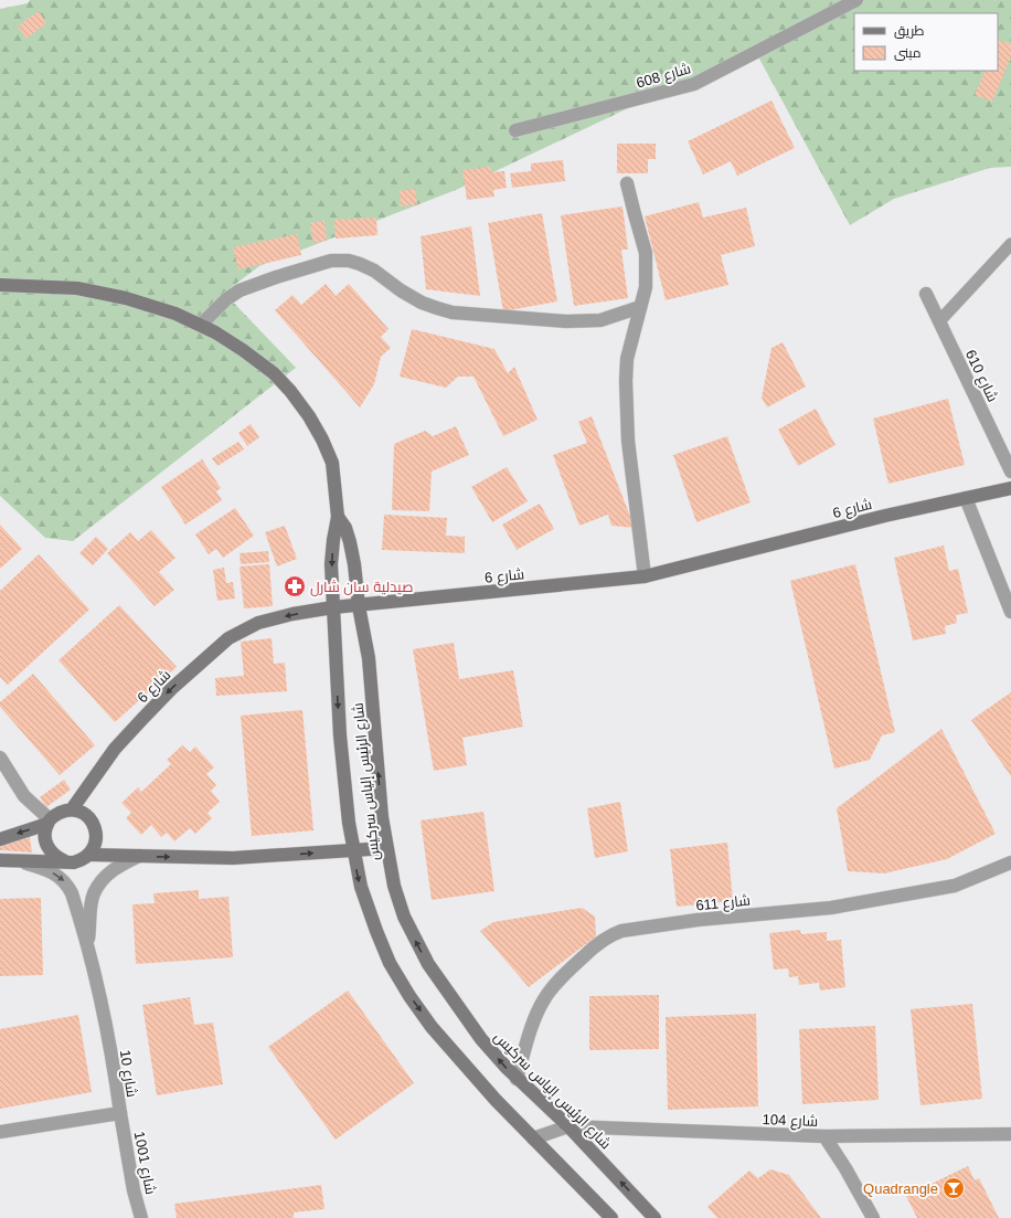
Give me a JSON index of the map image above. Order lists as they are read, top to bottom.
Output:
{
  "streets": {
    "main road": ["شارع 6", "شارع الرئيس إلياس سركيس"],
    "street": [
      "شارع 608",
      "شارع 610",
      "شارع 611",
      "شارع 10",
      "شارع 104",
      "شارع 1001"
    ]
  },
  "crossings": [
    ["شارع 6", "شارع الرئيس إلياس سركيس"],
    ["شارع الرئيس إلياس سركيس", "شارع 611"],
    ["شارع الرئيس إلياس سركيس", "شارع 104"],
    ["شارع 10", "شارع 1001"]
  ],
  "places": {
    "pharmacy": ["صيدلية سان شارل"],
    "bar": ["Quadrangle"]
  },
  "legend": ["طريق", "مبنى"]
}
